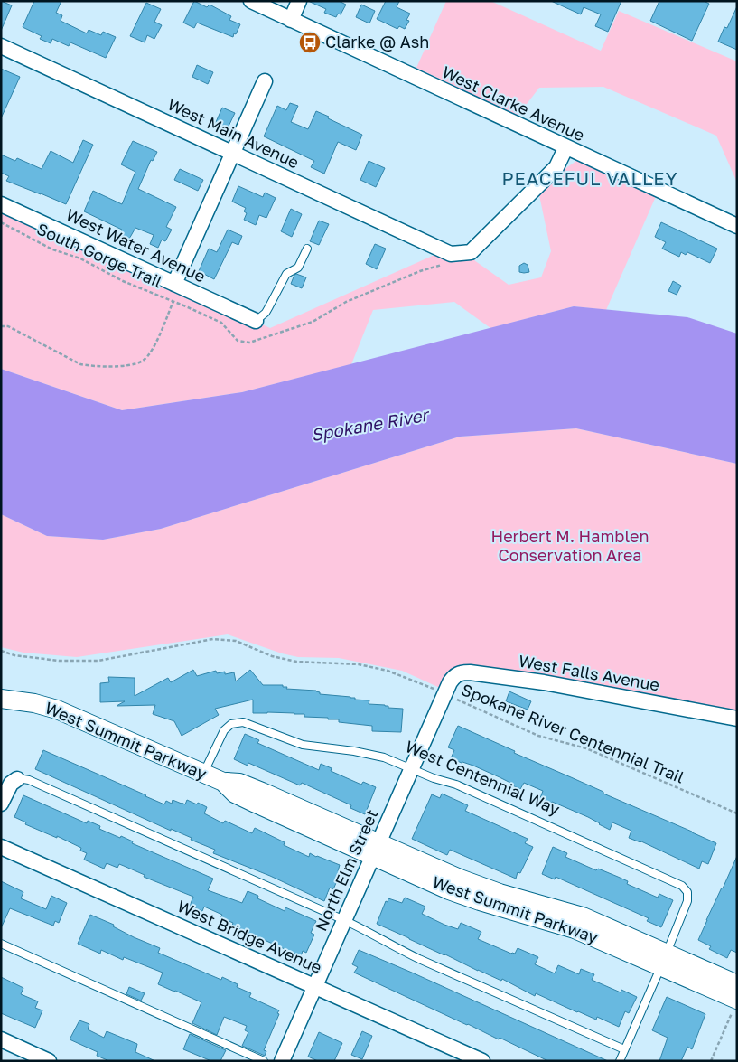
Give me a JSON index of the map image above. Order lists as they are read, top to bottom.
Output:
{
  "streets": {
    "street": [
      "West Clarke Avenue",
      "West Main Avenue",
      "West Water Avenue",
      "West Falls Avenue",
      "West Summit Parkway",
      "North Elm Street",
      "West Bridge Avenue"
    ],
    "lane": ["West Centennial Way"],
    "path": ["South Gorge Trail", "Spokane River Centennial Trail"]
  },
  "crossings": [
    ["West Clarke Avenue", "West Main Avenue"],
    ["West Falls Avenue", "Spokane River Centennial Trail"],
    ["West Falls Avenue", "North Elm Street"],
    ["Spokane River Centennial Trail", "North Elm Street"],
    ["West Summit Parkway", "West Centennial Way"],
    ["West Summit Parkway", "North Elm Street"],
    ["West Centennial Way", "North Elm Street"],
    ["North Elm Street", "West Bridge Avenue"]
  ],
  "districts": ["PEACEFUL VALLEY"],
  "water": ["Spokane River"],
  "parks": ["Herbert M. Hamblen Conservation Area"],
  "places": {
    "bus stop": ["Clarke @ Ash"]
  }
}
